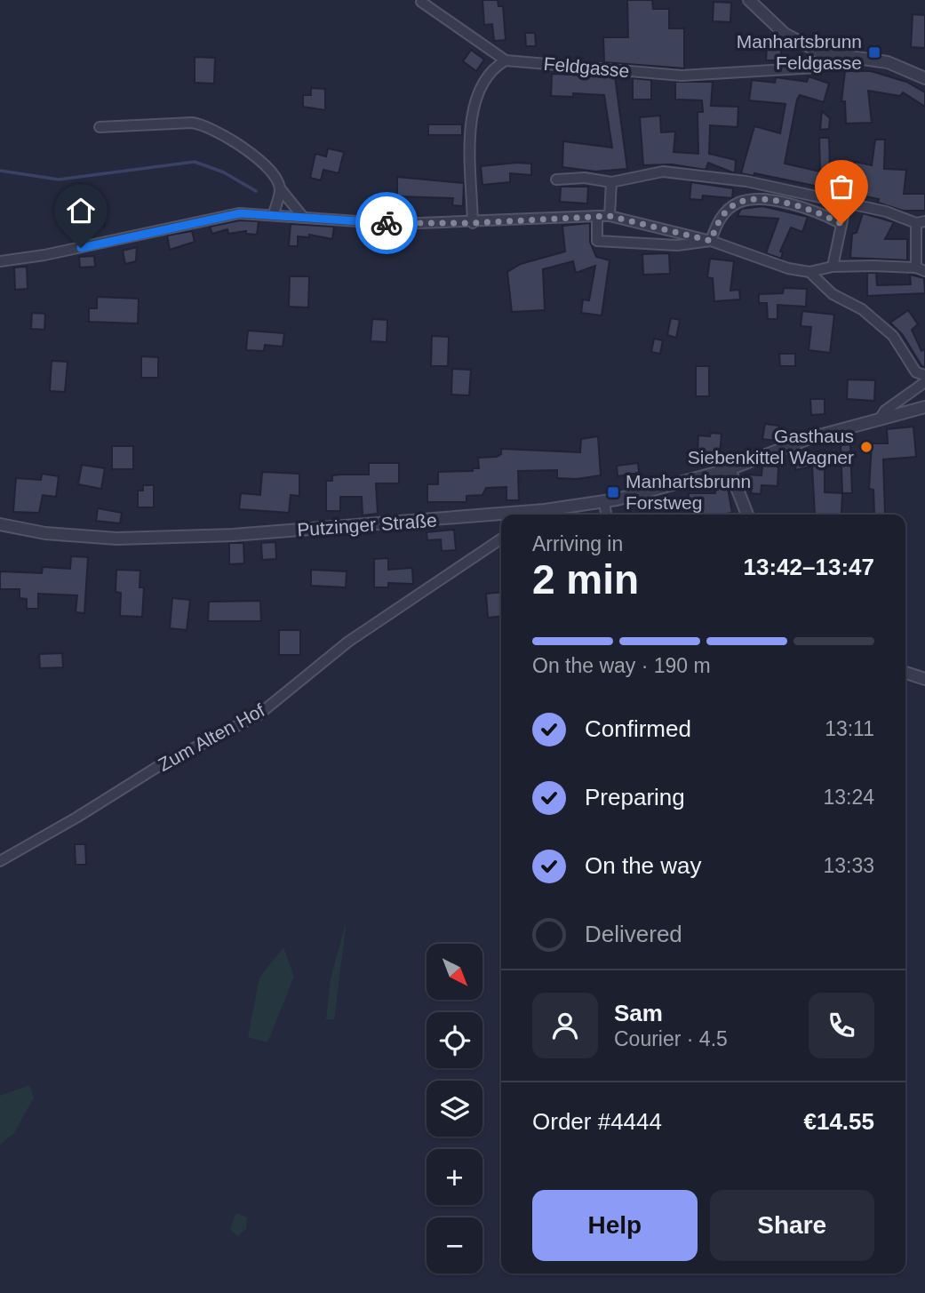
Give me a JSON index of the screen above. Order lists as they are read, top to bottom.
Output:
{
  "streets": {
    "street": ["Feldgasse", "Putzinger Straße", "Zum Alten Hof"]
  },
  "places": {
    "transit": ["Manhartsbrunn Feldgasse", "Manhartsbrunn Forstweg"],
    "other": ["Gasthaus Siebenkittel Wagner"]
  },
  "north": "bottom right",
  "page": {
    "heading": ["2 min", "Arriving in", "13:42–13:47"],
    "panel": [
      "Sam",
      "Courier · 4.5",
      "Order #4444",
      "€14.55"
    ],
    "bar": "On the way · 190 m",
    "list": [
      ["Confirmed", "13:11"],
      ["Preparing", "13:24"],
      ["On the way", "13:33"],
      "Delivered"
    ],
    "map_buttons": ["+", "−"],
    "buttons": ["Help", "Share"]
  }
}
